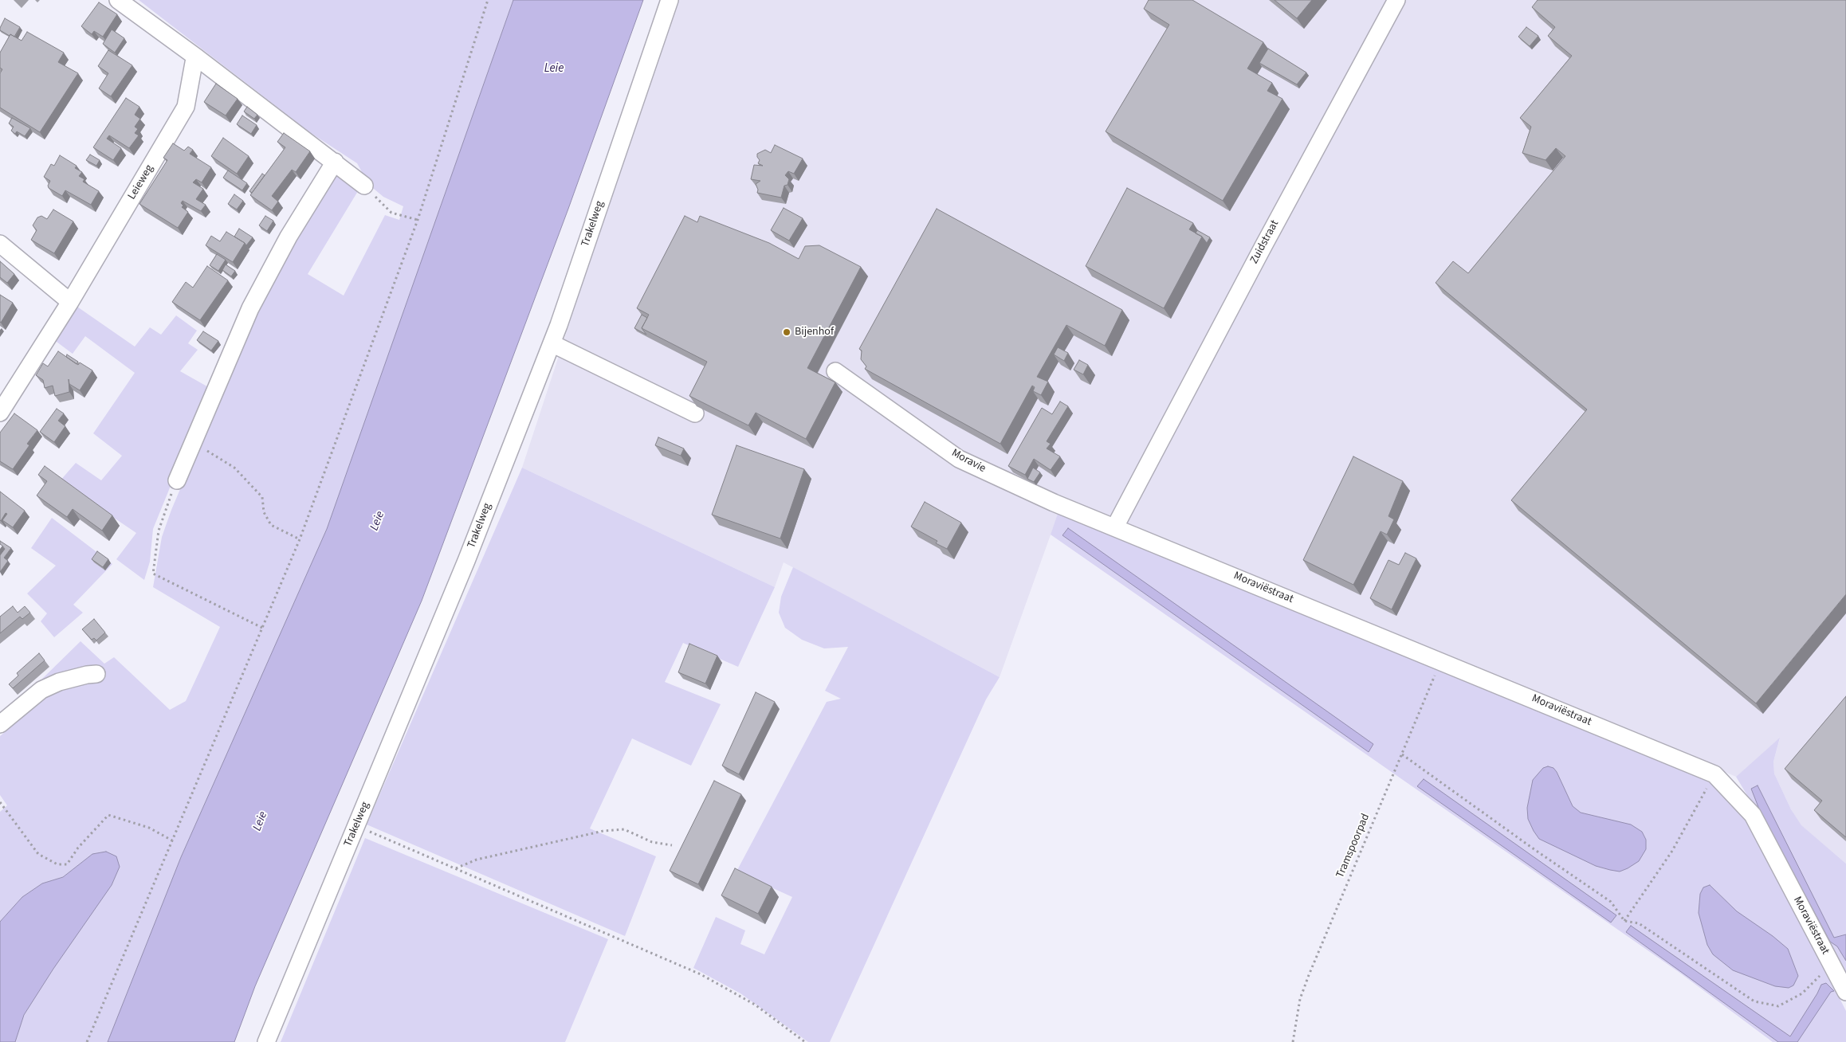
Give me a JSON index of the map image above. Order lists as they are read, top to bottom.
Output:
{
  "streets": {
    "street": [
      "Leieweg",
      "Trakelweg",
      "Zuidstraat",
      "Moravie",
      "Moraviëstraat"
    ],
    "path": ["Tramspoorpad"]
  },
  "crossings": [
    ["Zuidstraat", "Moravie"],
    ["Moravie", "Moraviëstraat"],
    ["Moraviëstraat", "Tramspoorpad"]
  ],
  "water": ["Leie"],
  "places": ["Bijenhof"]
}
